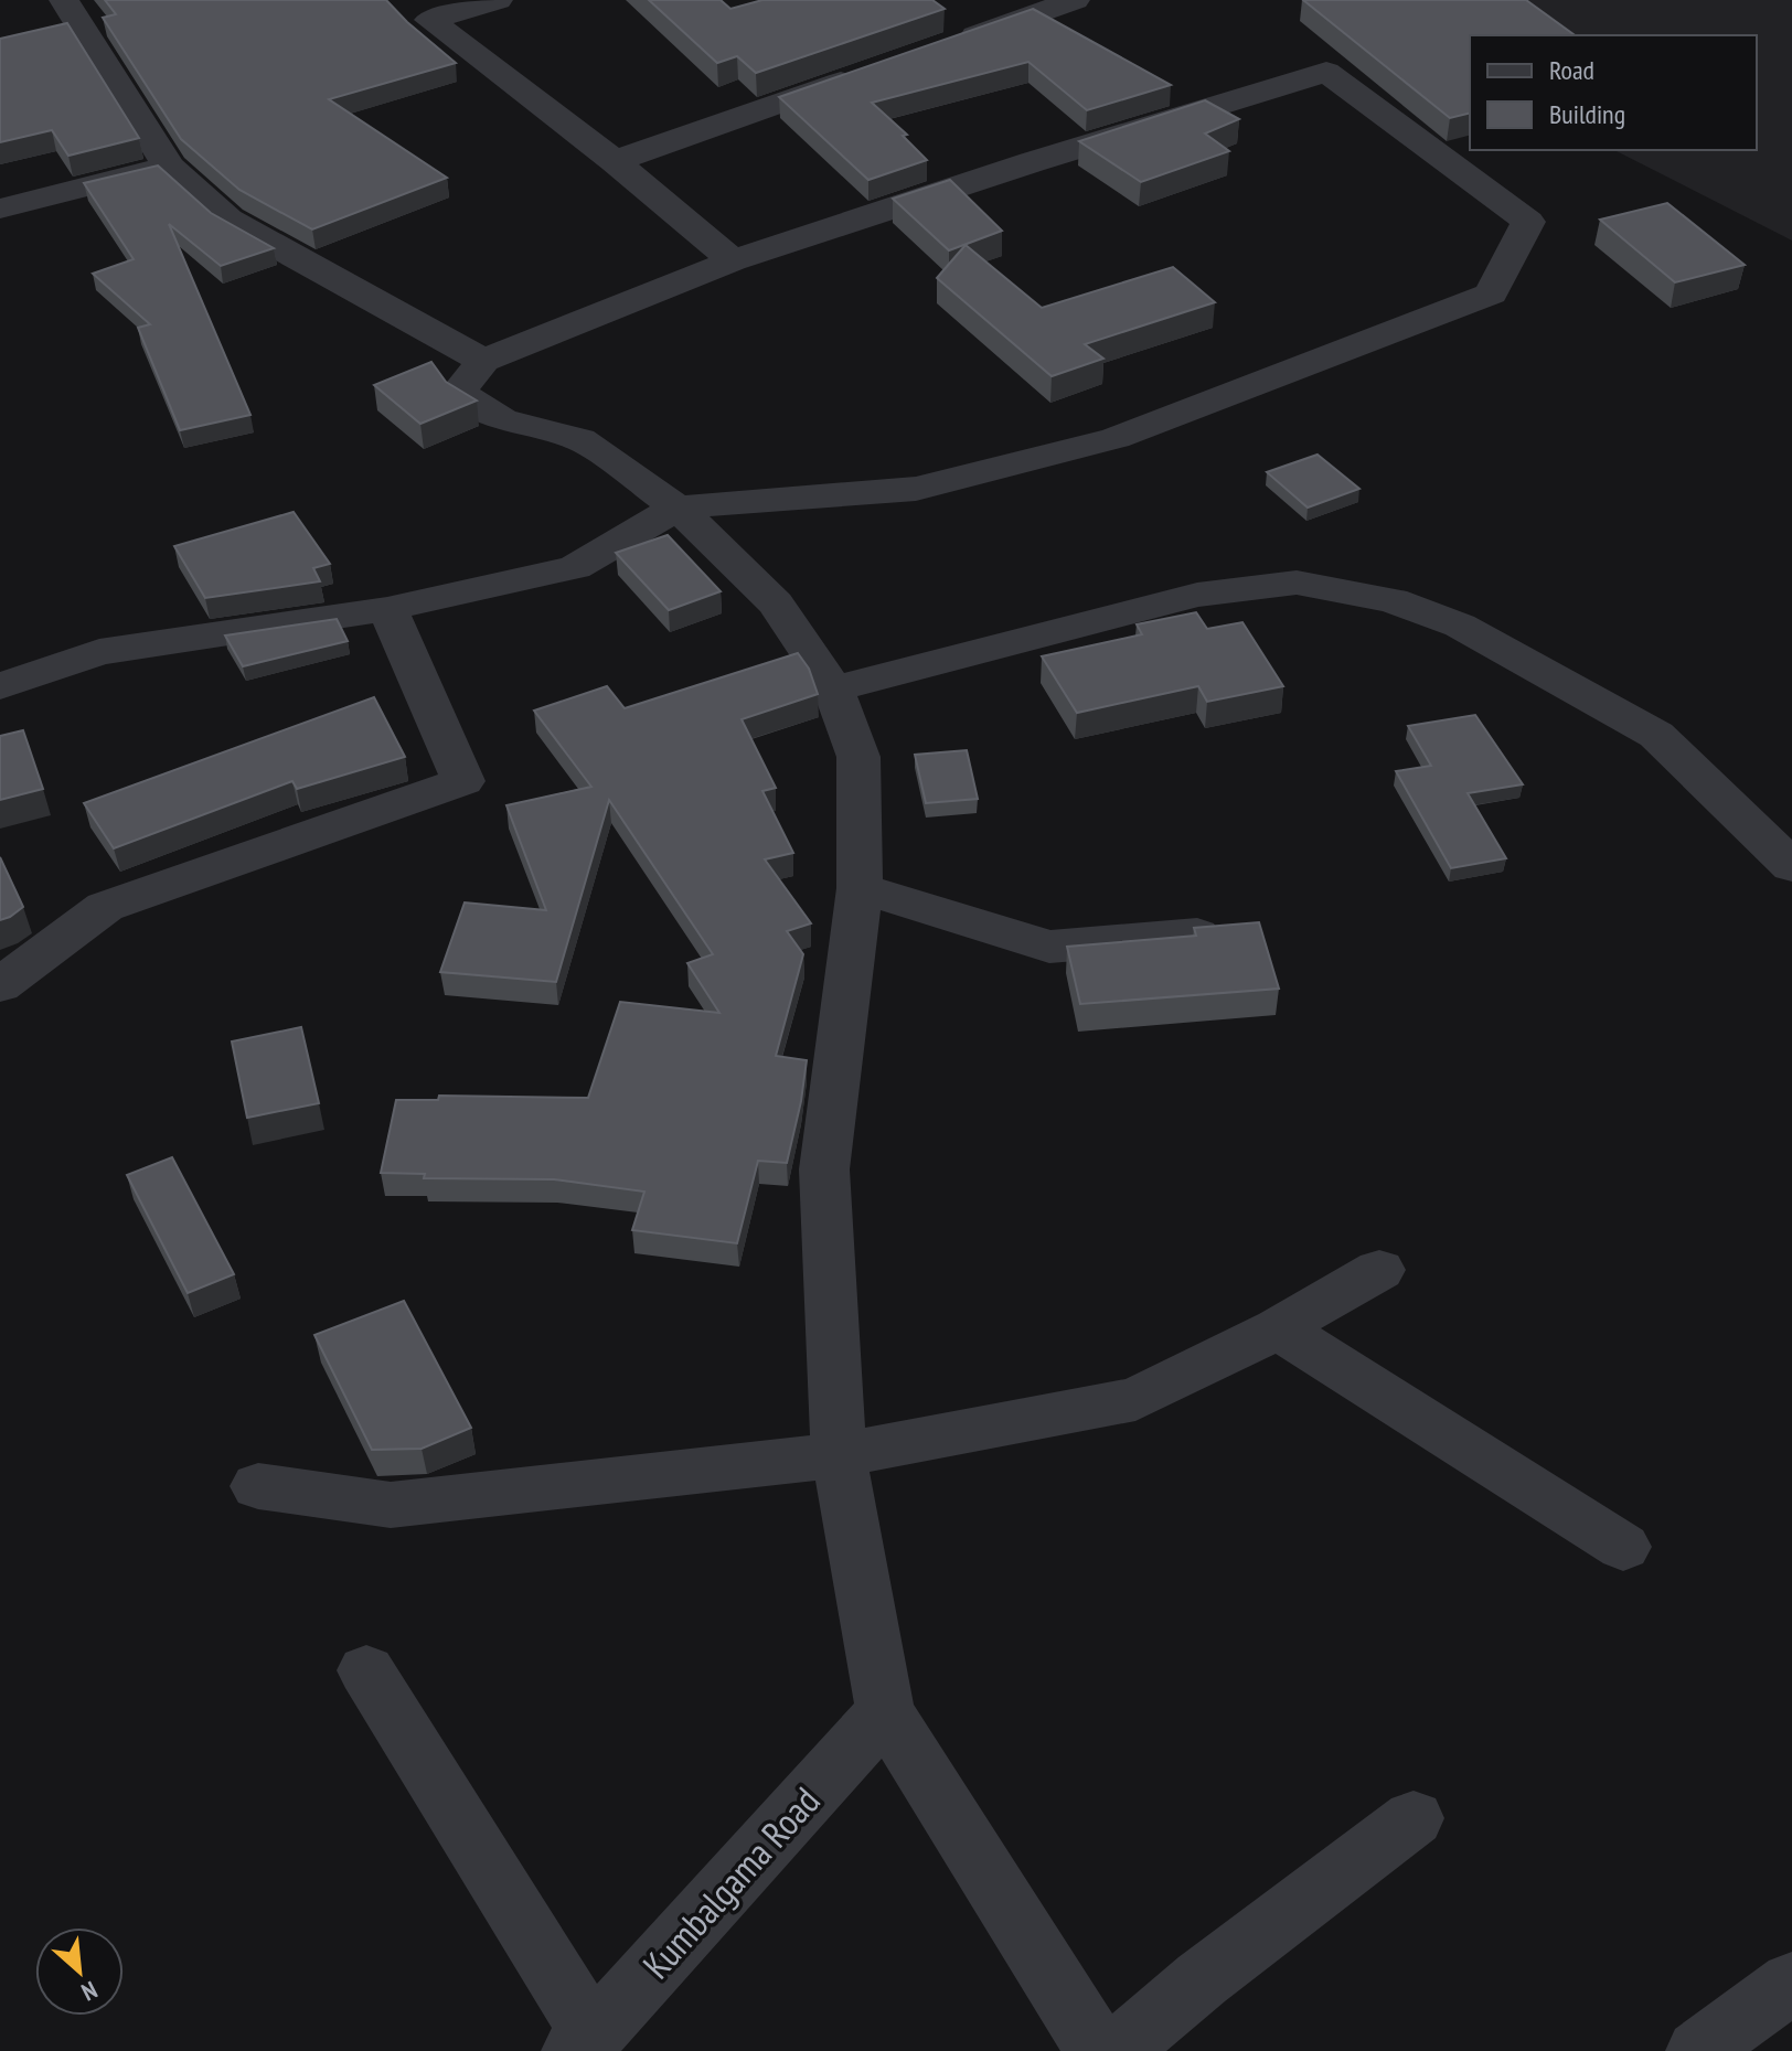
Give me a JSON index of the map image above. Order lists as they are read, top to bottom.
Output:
{
  "streets": {
    "street": ["Kumbalgama Road"]
  },
  "legend": ["Road", "Building"],
  "north": "bottom right"
}
